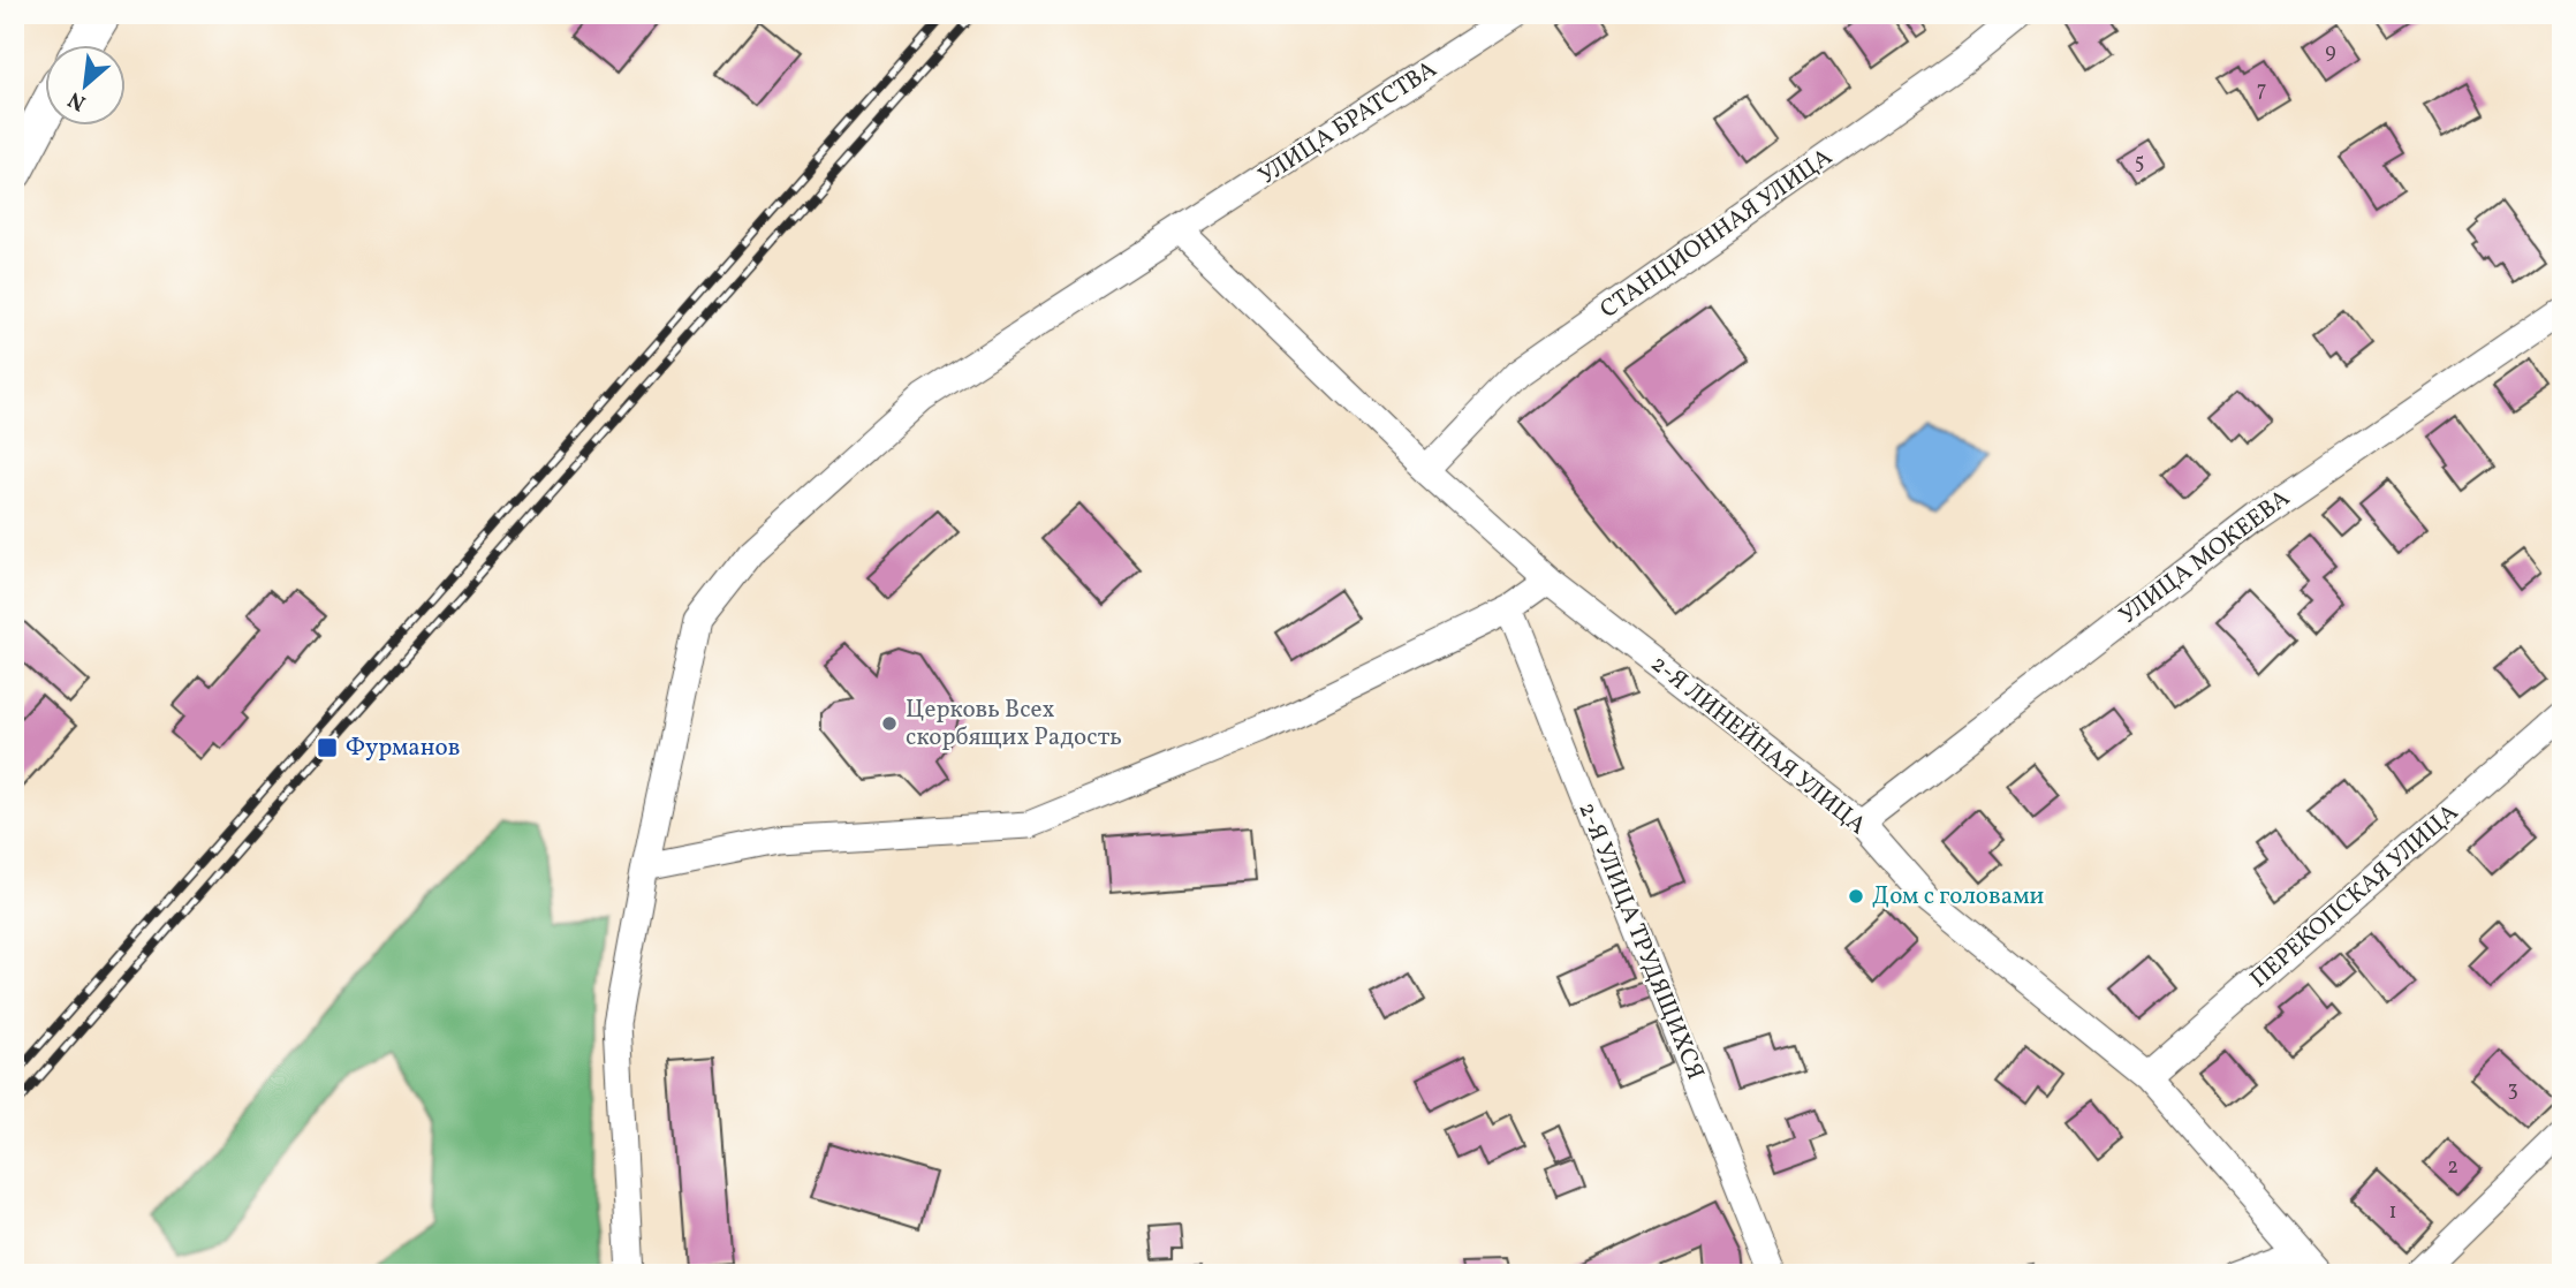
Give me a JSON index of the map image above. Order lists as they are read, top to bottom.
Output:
{
  "streets": {
    "street": [
      "УЛИЦА БРАТСТВА",
      "СТАНЦИОННАЯ УЛИЦА",
      "УЛИЦА МОКЕЕВА",
      "2-Я ЛИНЕЙНАЯ УЛИЦА",
      "ПЕРЕКОПСКАЯ УЛИЦА",
      "2-Я УЛИЦА ТРУДЯЩИХСЯ"
    ]
  },
  "crossings": [
    ["УЛИЦА БРАТСТВА", "2-Я ЛИНЕЙНАЯ УЛИЦА"],
    ["СТАНЦИОННАЯ УЛИЦА", "2-Я ЛИНЕЙНАЯ УЛИЦА"],
    ["УЛИЦА МОКЕЕВА", "2-Я ЛИНЕЙНАЯ УЛИЦА"],
    ["2-Я ЛИНЕЙНАЯ УЛИЦА", "ПЕРЕКОПСКАЯ УЛИЦА"]
  ],
  "places": {
    "other": ["Церковь Всех скорбящих Радость", "Дом с головами"],
    "transit": ["Фурманов"]
  },
  "house_numbers": [
    "9",
    "7",
    "5",
    "3",
    "2",
    "1"
  ],
  "north": "bottom left"
}
